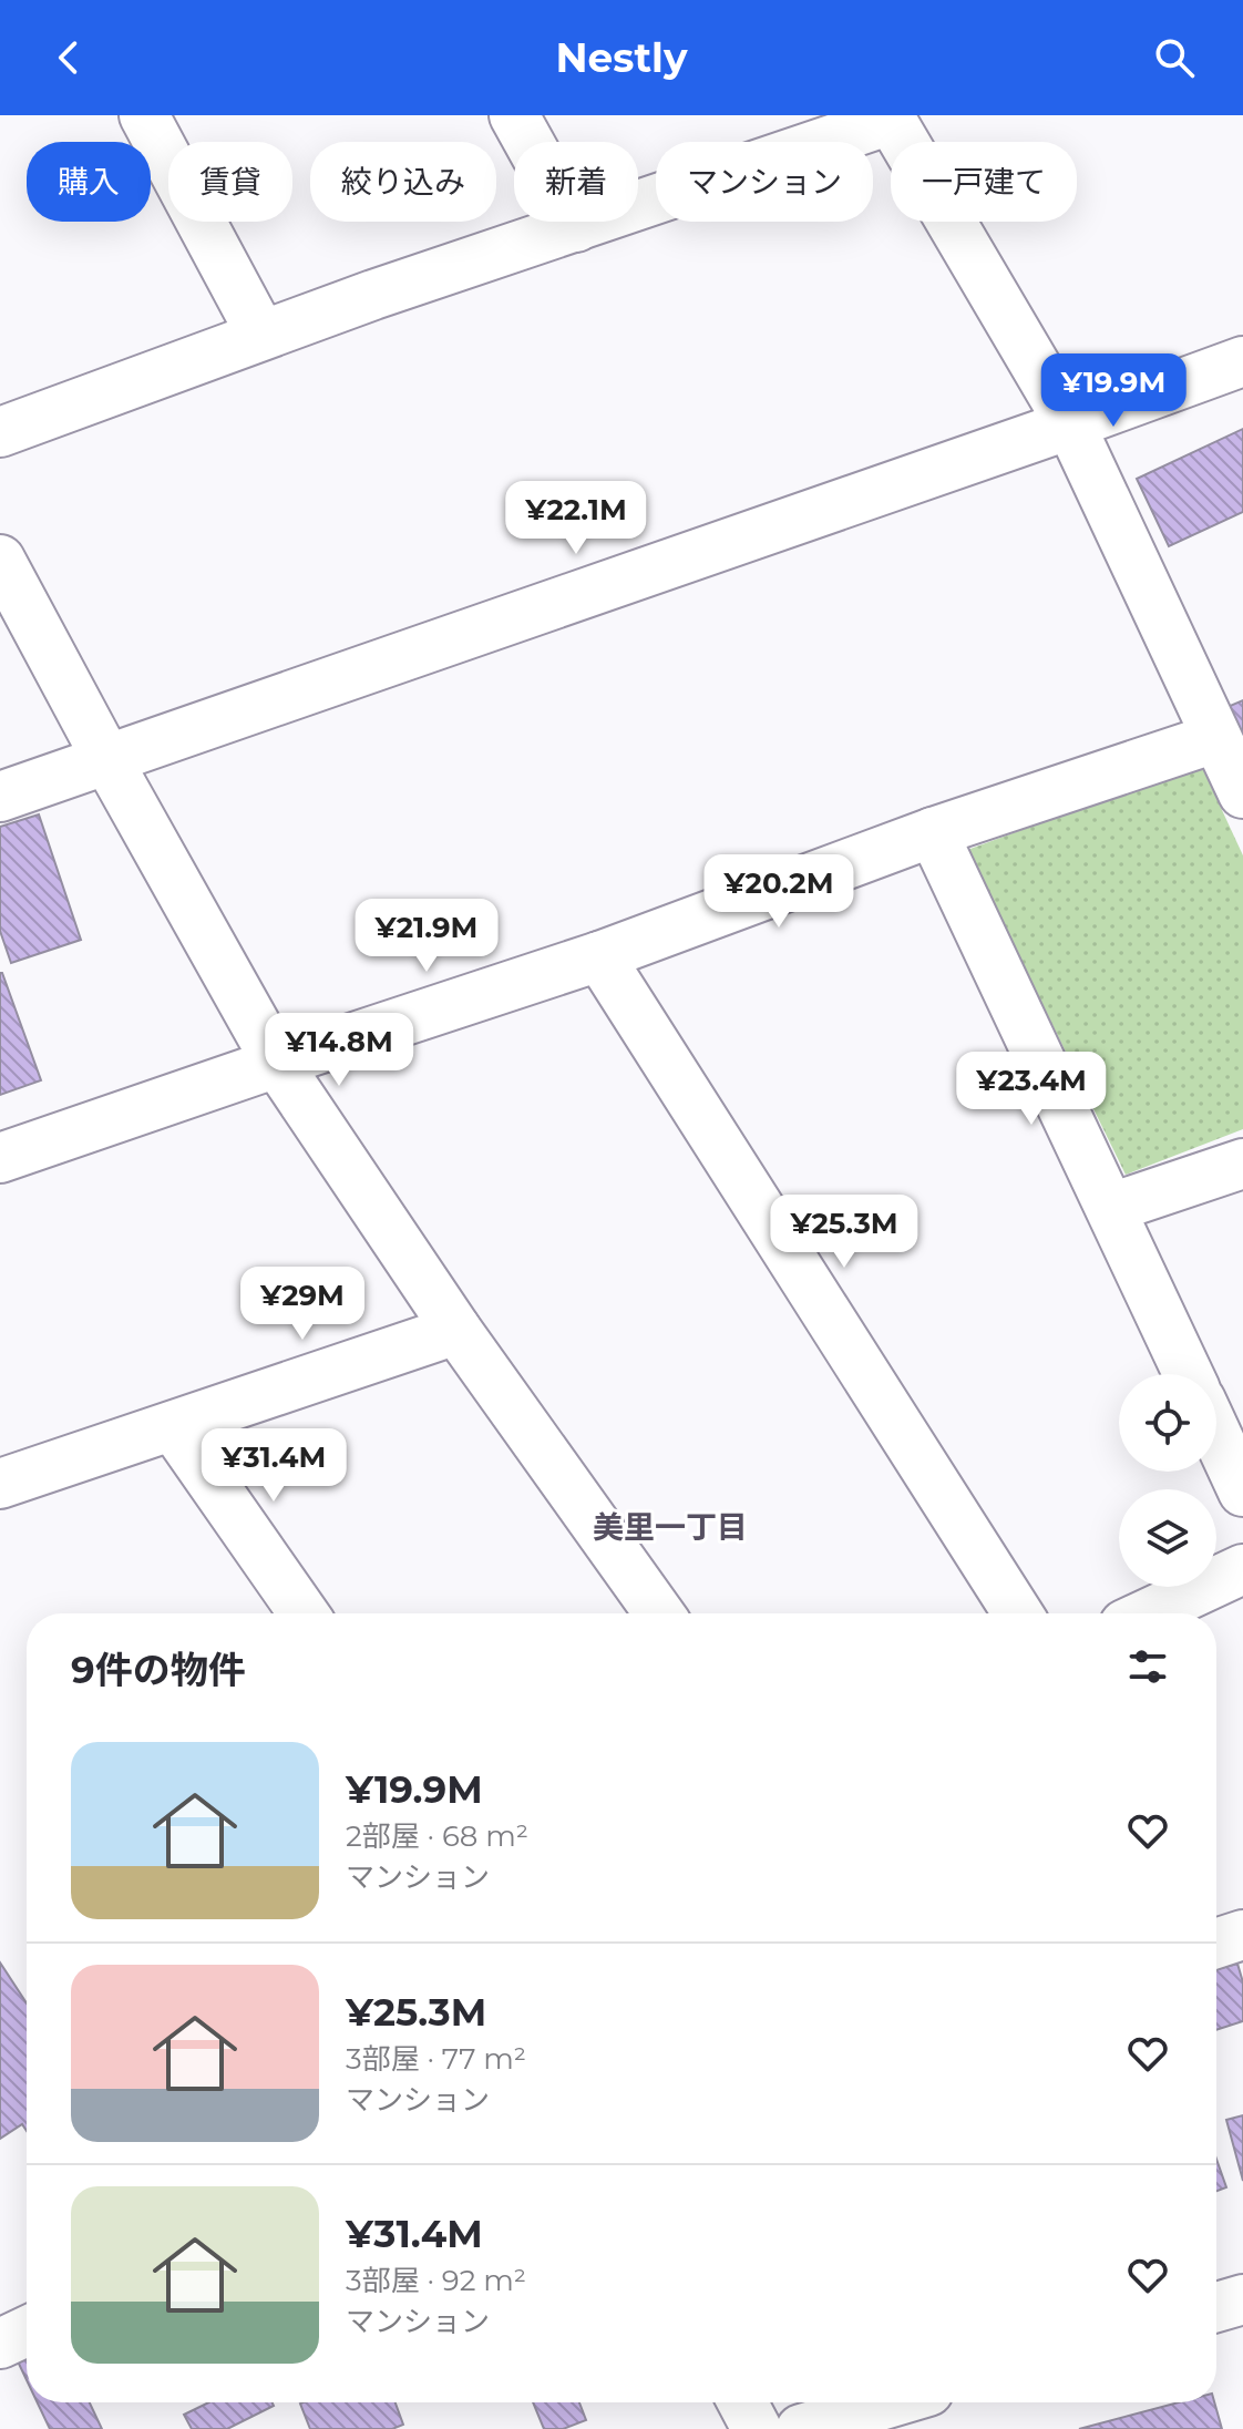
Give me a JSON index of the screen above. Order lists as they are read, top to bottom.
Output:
{
  "districts": ["美里一丁目"],
  "page": {
    "header": "Nestly",
    "chip": [
      "購入",
      "賃貸",
      "絞り込み",
      "新着",
      "マンション",
      "一戸建て"
    ],
    "price": [
      "¥19.9M",
      "¥22.1M",
      "¥20.2M",
      "¥21.9M",
      "¥14.8M",
      "¥23.4M",
      "¥25.3M",
      "¥29M",
      "¥31.4M"
    ],
    "heading": "9件の物件",
    "list": [
      {
        "name": "¥19.9M",
        "note": "2部屋 · 68 m² · マンション"
      },
      {
        "name": "¥25.3M",
        "note": "3部屋 · 77 m² · マンション"
      },
      {
        "name": "¥31.4M",
        "note": "3部屋 · 92 m² · マンション"
      }
    ]
  }
}
